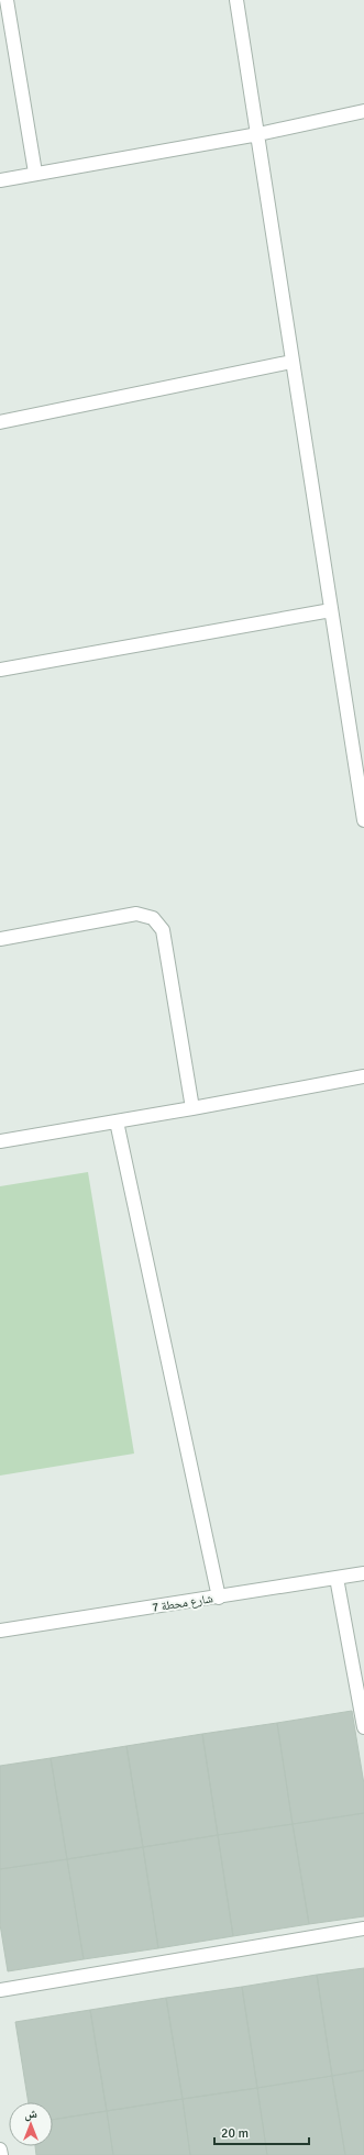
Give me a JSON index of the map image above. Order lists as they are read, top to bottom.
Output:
{
  "streets": {
    "street": ["شارع محطة 7"]
  },
  "scale_bar": "20 m",
  "north": "top"
}
